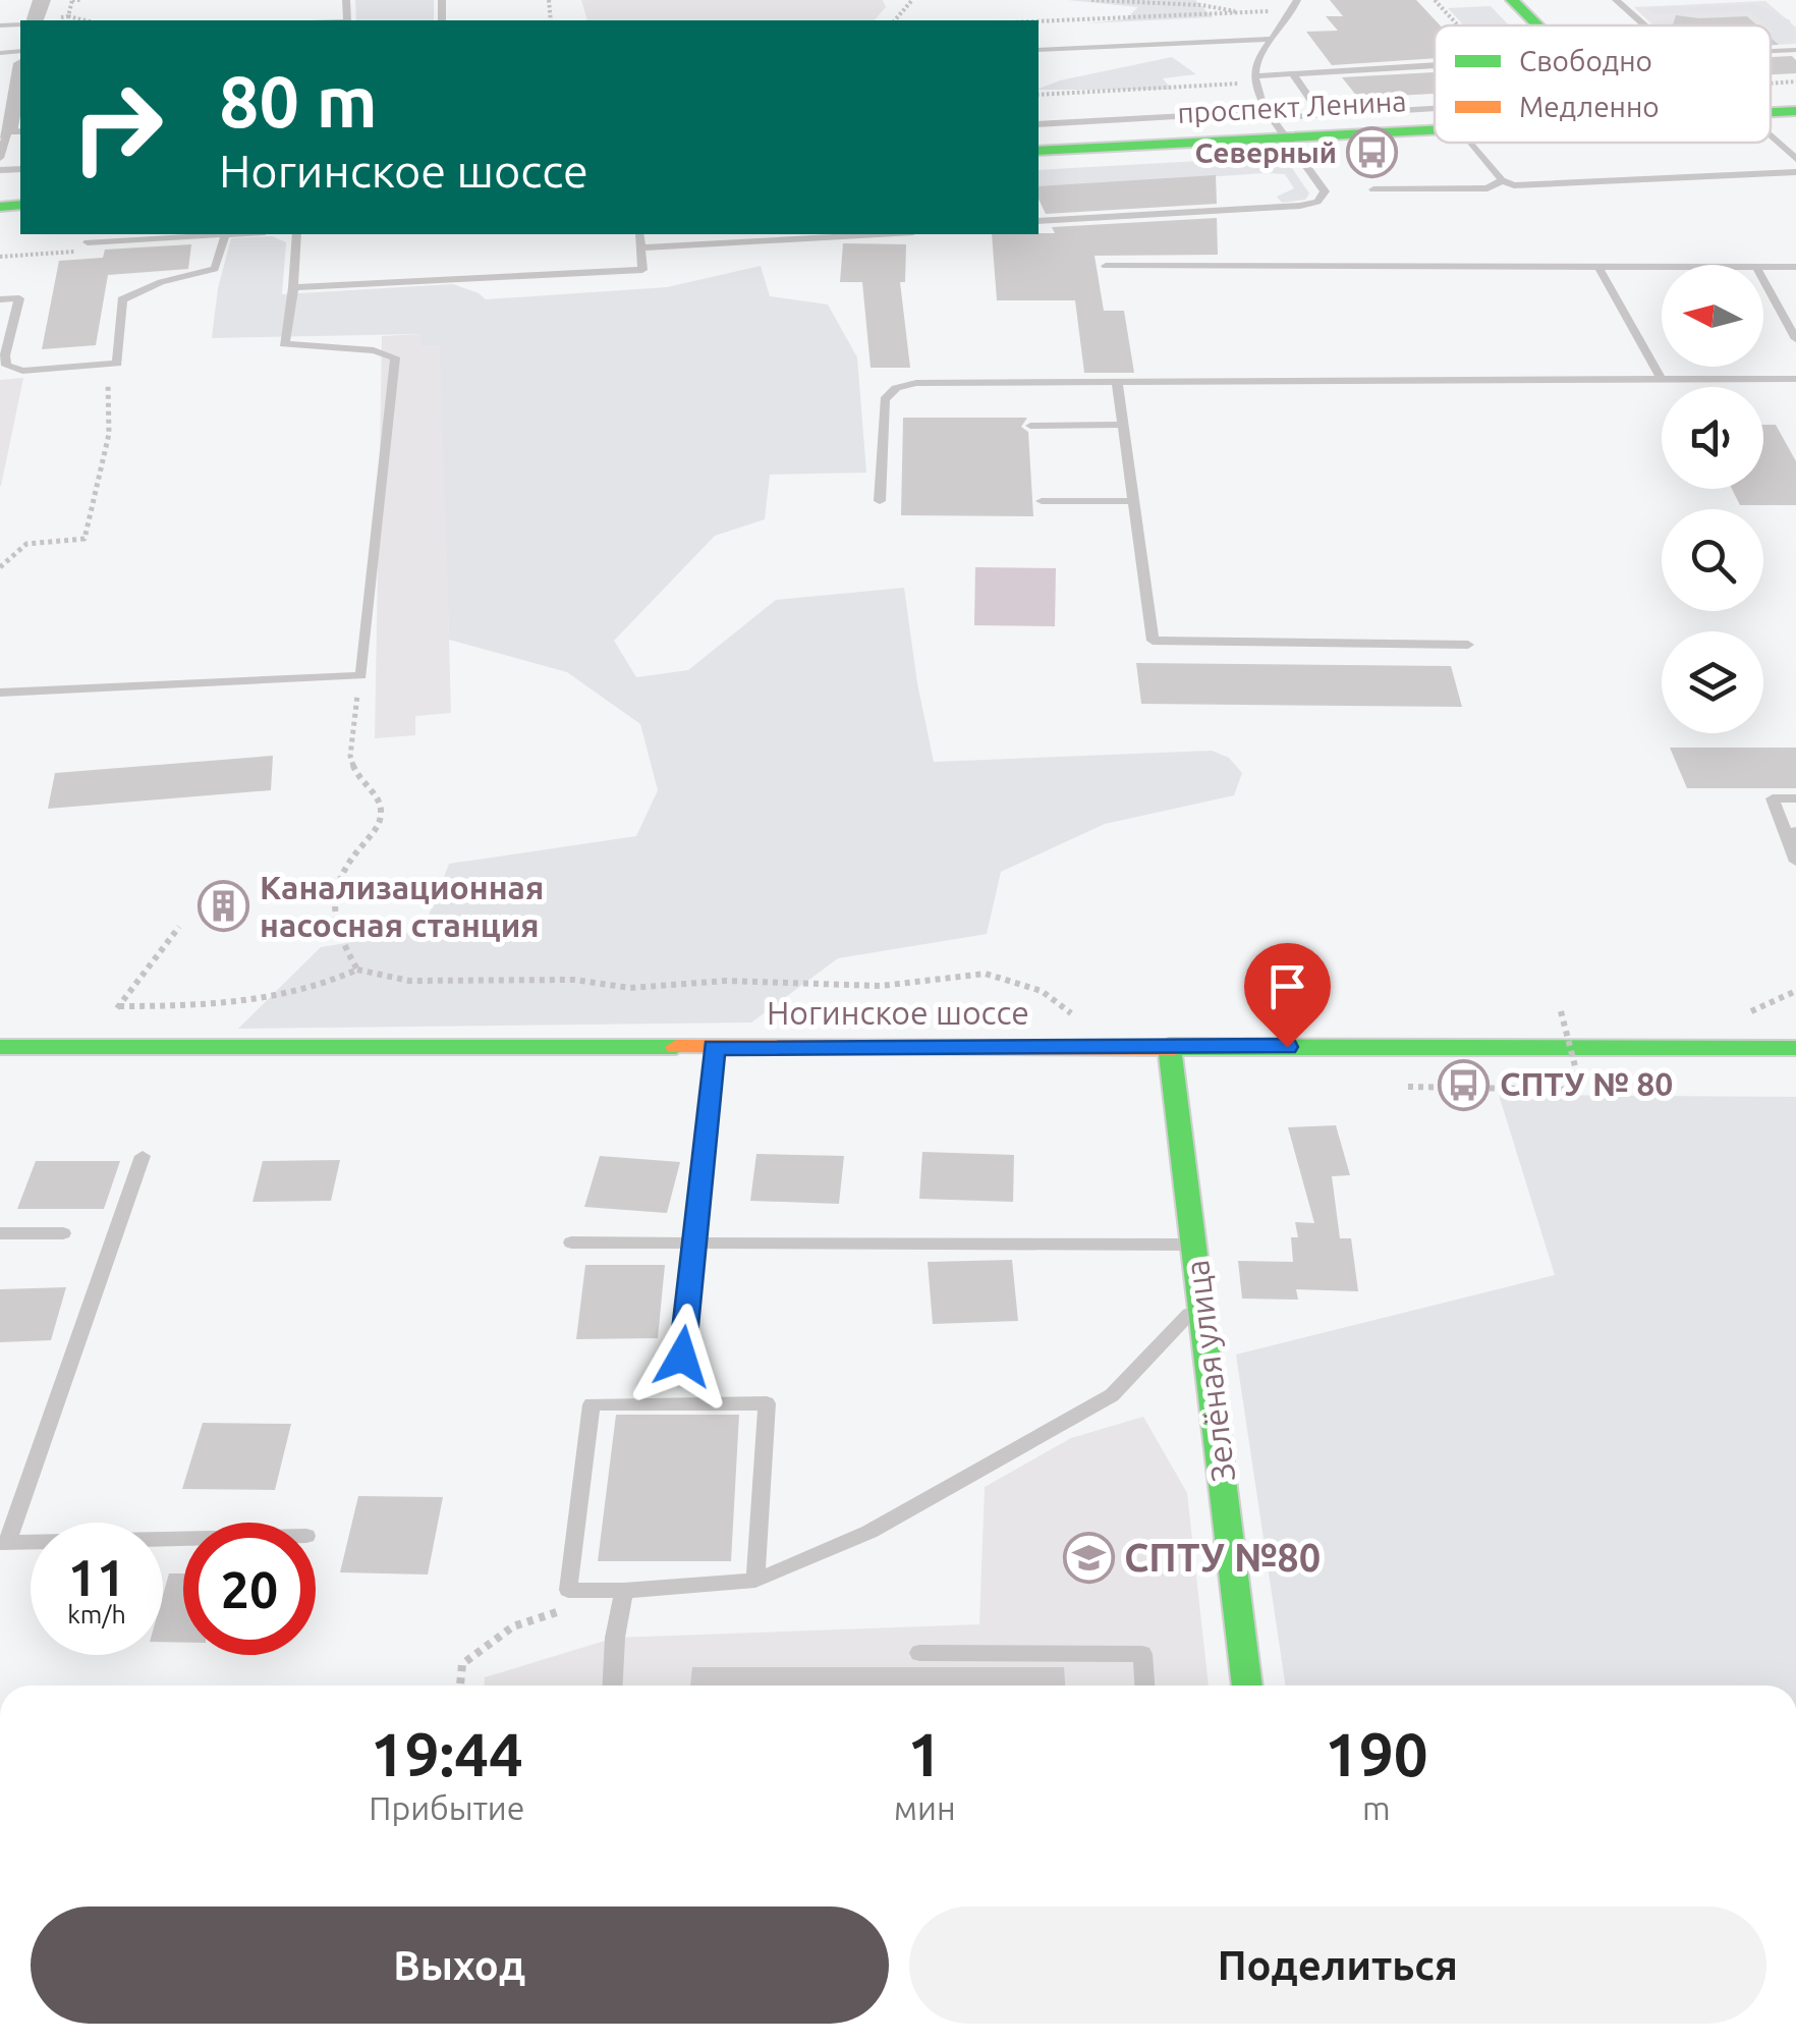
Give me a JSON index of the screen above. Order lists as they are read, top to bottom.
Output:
{
  "streets": {
    "main road": ["проспект Ленина", "Ногинское шоссе", "Зелёная улица"]
  },
  "crossings": [
    ["Ногинское шоссе", "Зелёная улица"]
  ],
  "places": {
    "bus stop": ["Северный", "СПТУ № 80"],
    "building": ["Канализационная насосная станция"],
    "school or university": ["СПТУ №80"]
  },
  "legend": ["Свободно", "Медленно"],
  "north": "left",
  "page": {
    "turn": ["80 m", "Ногинское шоссе"],
    "speed": "11 km/h",
    "limit": "20",
    "eta": [
      "19:44",
      "Прибытие",
      "1",
      "мин",
      "190",
      "m"
    ],
    "buttons": ["Выход", "Поделиться"]
  }
}
